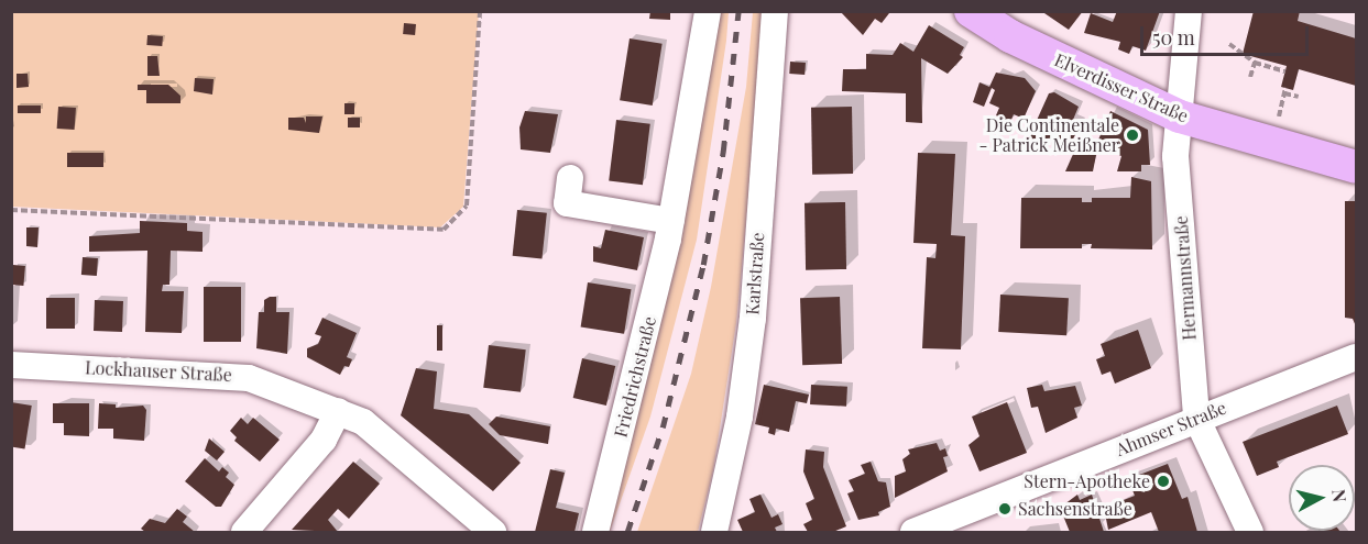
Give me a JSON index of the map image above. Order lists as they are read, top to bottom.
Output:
{
  "streets": {
    "main road": ["Elverdisser Straße"],
    "street": [
      "Karlstraße",
      "Hermannstraße",
      "Lockhauser Straße",
      "Friedrichstraße",
      "Ahmser Straße"
    ]
  },
  "crossings": [
    ["Elverdisser Straße", "Hermannstraße"],
    ["Hermannstraße", "Ahmser Straße"]
  ],
  "places": ["Die Continentale - Patrick Meißner", "Stern-Apotheke", "Sachsenstraße"],
  "scale_bar": "50 m",
  "north": "right"
}
